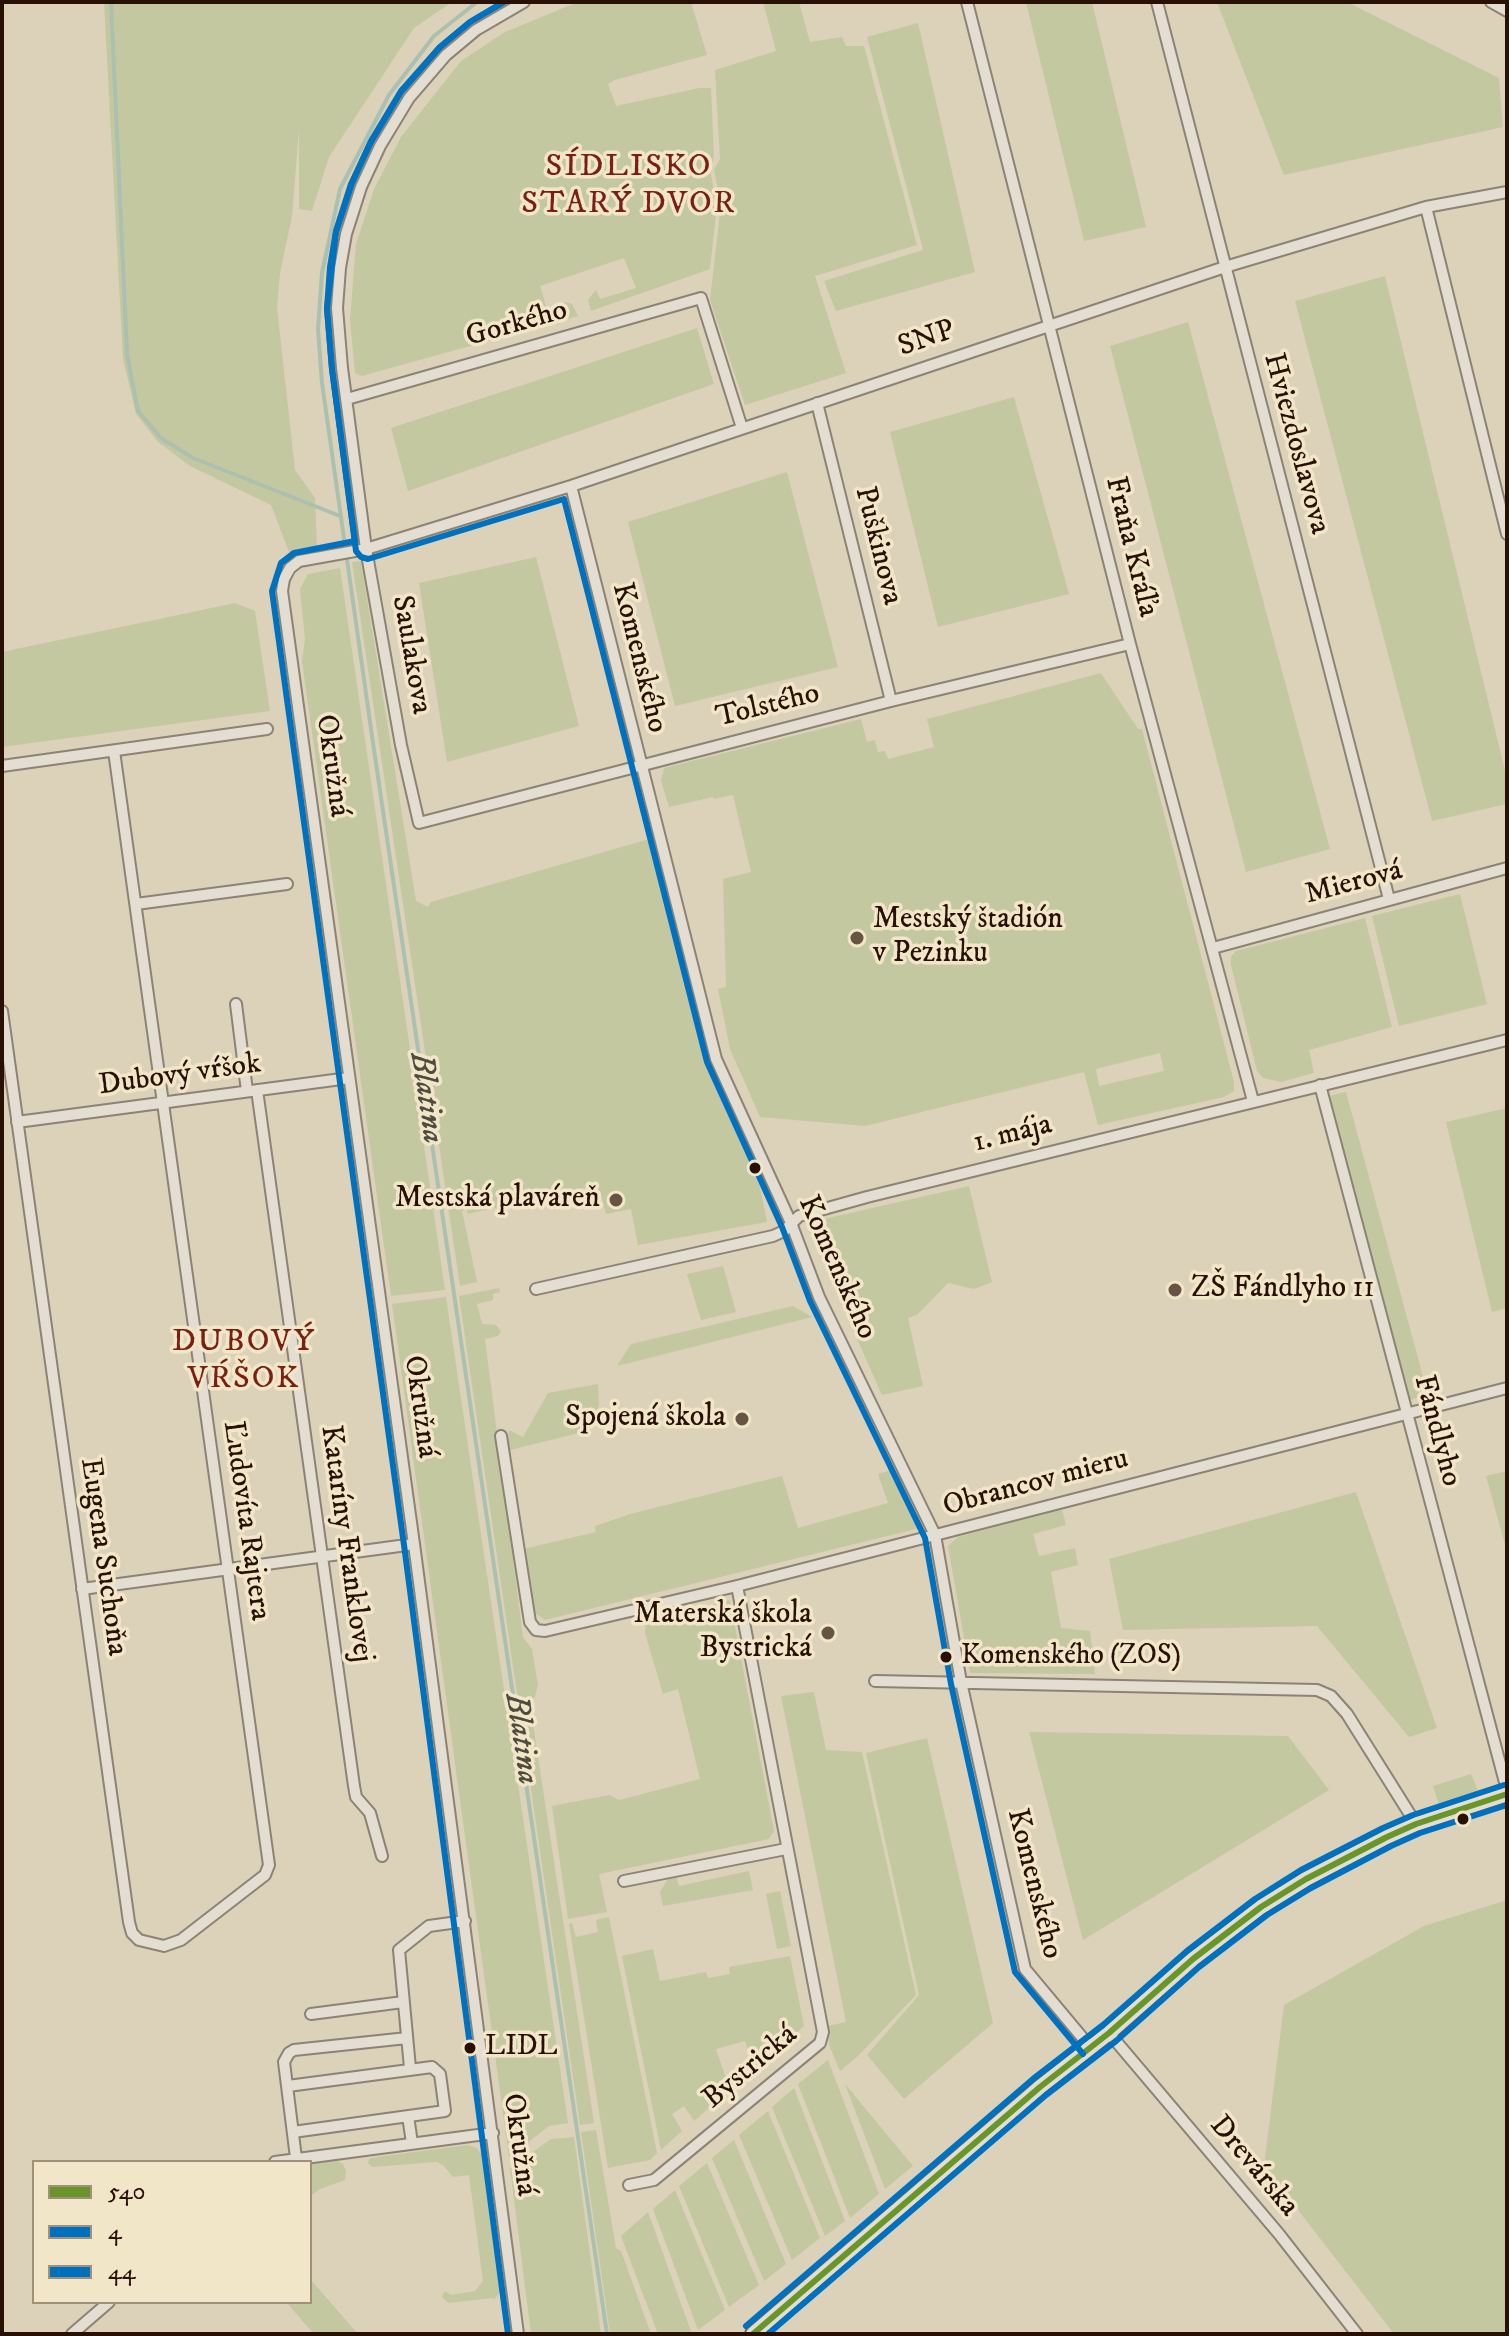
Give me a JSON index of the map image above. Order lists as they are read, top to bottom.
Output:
{
  "streets": {
    "street": [
      "Gorkého",
      "SNP",
      "Hviezdoslavova",
      "Puškinova",
      "Fraňa Kráľa",
      "Saulakova",
      "Komenského",
      "Tolstého",
      "Okružná",
      "Mierová",
      "Dubový vŕšok",
      "1. mája",
      "Fándlyho",
      "Obrancov mieru",
      "Ľudovíta Rajtera",
      "Kataríny Franklovej",
      "Eugena Suchoňa",
      "Bystrická",
      "Drevárska"
    ]
  },
  "crossings": [
    ["Gorkého", "SNP"],
    ["Gorkého", "Saulakova"],
    ["SNP", "Hviezdoslavova"],
    ["SNP", "Puškinova"],
    ["SNP", "Fraňa Kráľa"],
    ["SNP", "Saulakova"],
    ["SNP", "Komenského"],
    ["SNP", "Okružná"],
    ["Hviezdoslavova", "Mierová"],
    ["Puškinova", "Tolstého"],
    ["Fraňa Kráľa", "Tolstého"],
    ["Fraňa Kráľa", "Mierová"],
    ["Fraňa Kráľa", "1. mája"],
    ["Saulakova", "Tolstého"],
    ["Saulakova", "Okružná"],
    ["Komenského", "Tolstého"],
    ["Komenského", "1. mája"],
    ["Komenského", "Obrancov mieru"],
    ["Okružná", "Dubový vŕšok"],
    ["Dubový vŕšok", "Ľudovíta Rajtera"],
    ["Dubový vŕšok", "Kataríny Franklovej"],
    ["Dubový vŕšok", "Eugena Suchoňa"],
    ["1. mája", "Fándlyho"],
    ["Fándlyho", "Obrancov mieru"],
    ["Obrancov mieru", "Bystrická"],
    ["Ľudovíta Rajtera", "Eugena Suchoňa"]
  ],
  "districts": ["SÍDLISKO STARÝ DVOR", "DUBOVÝ VŔŠOK"],
  "water": ["Blatina"],
  "places": [
    "Mestský štadión v Pezinku",
    "Mestská plaváreň",
    "ZŠ Fándlyho 11",
    "Spojená škola",
    "Materská škola Bystrická",
    "Komenského (ZOS)",
    "LIDL"
  ],
  "lines": ["transit line 4", "transit line 44", "transit line 540"],
  "legend": ["540", "4", "44"]
}
